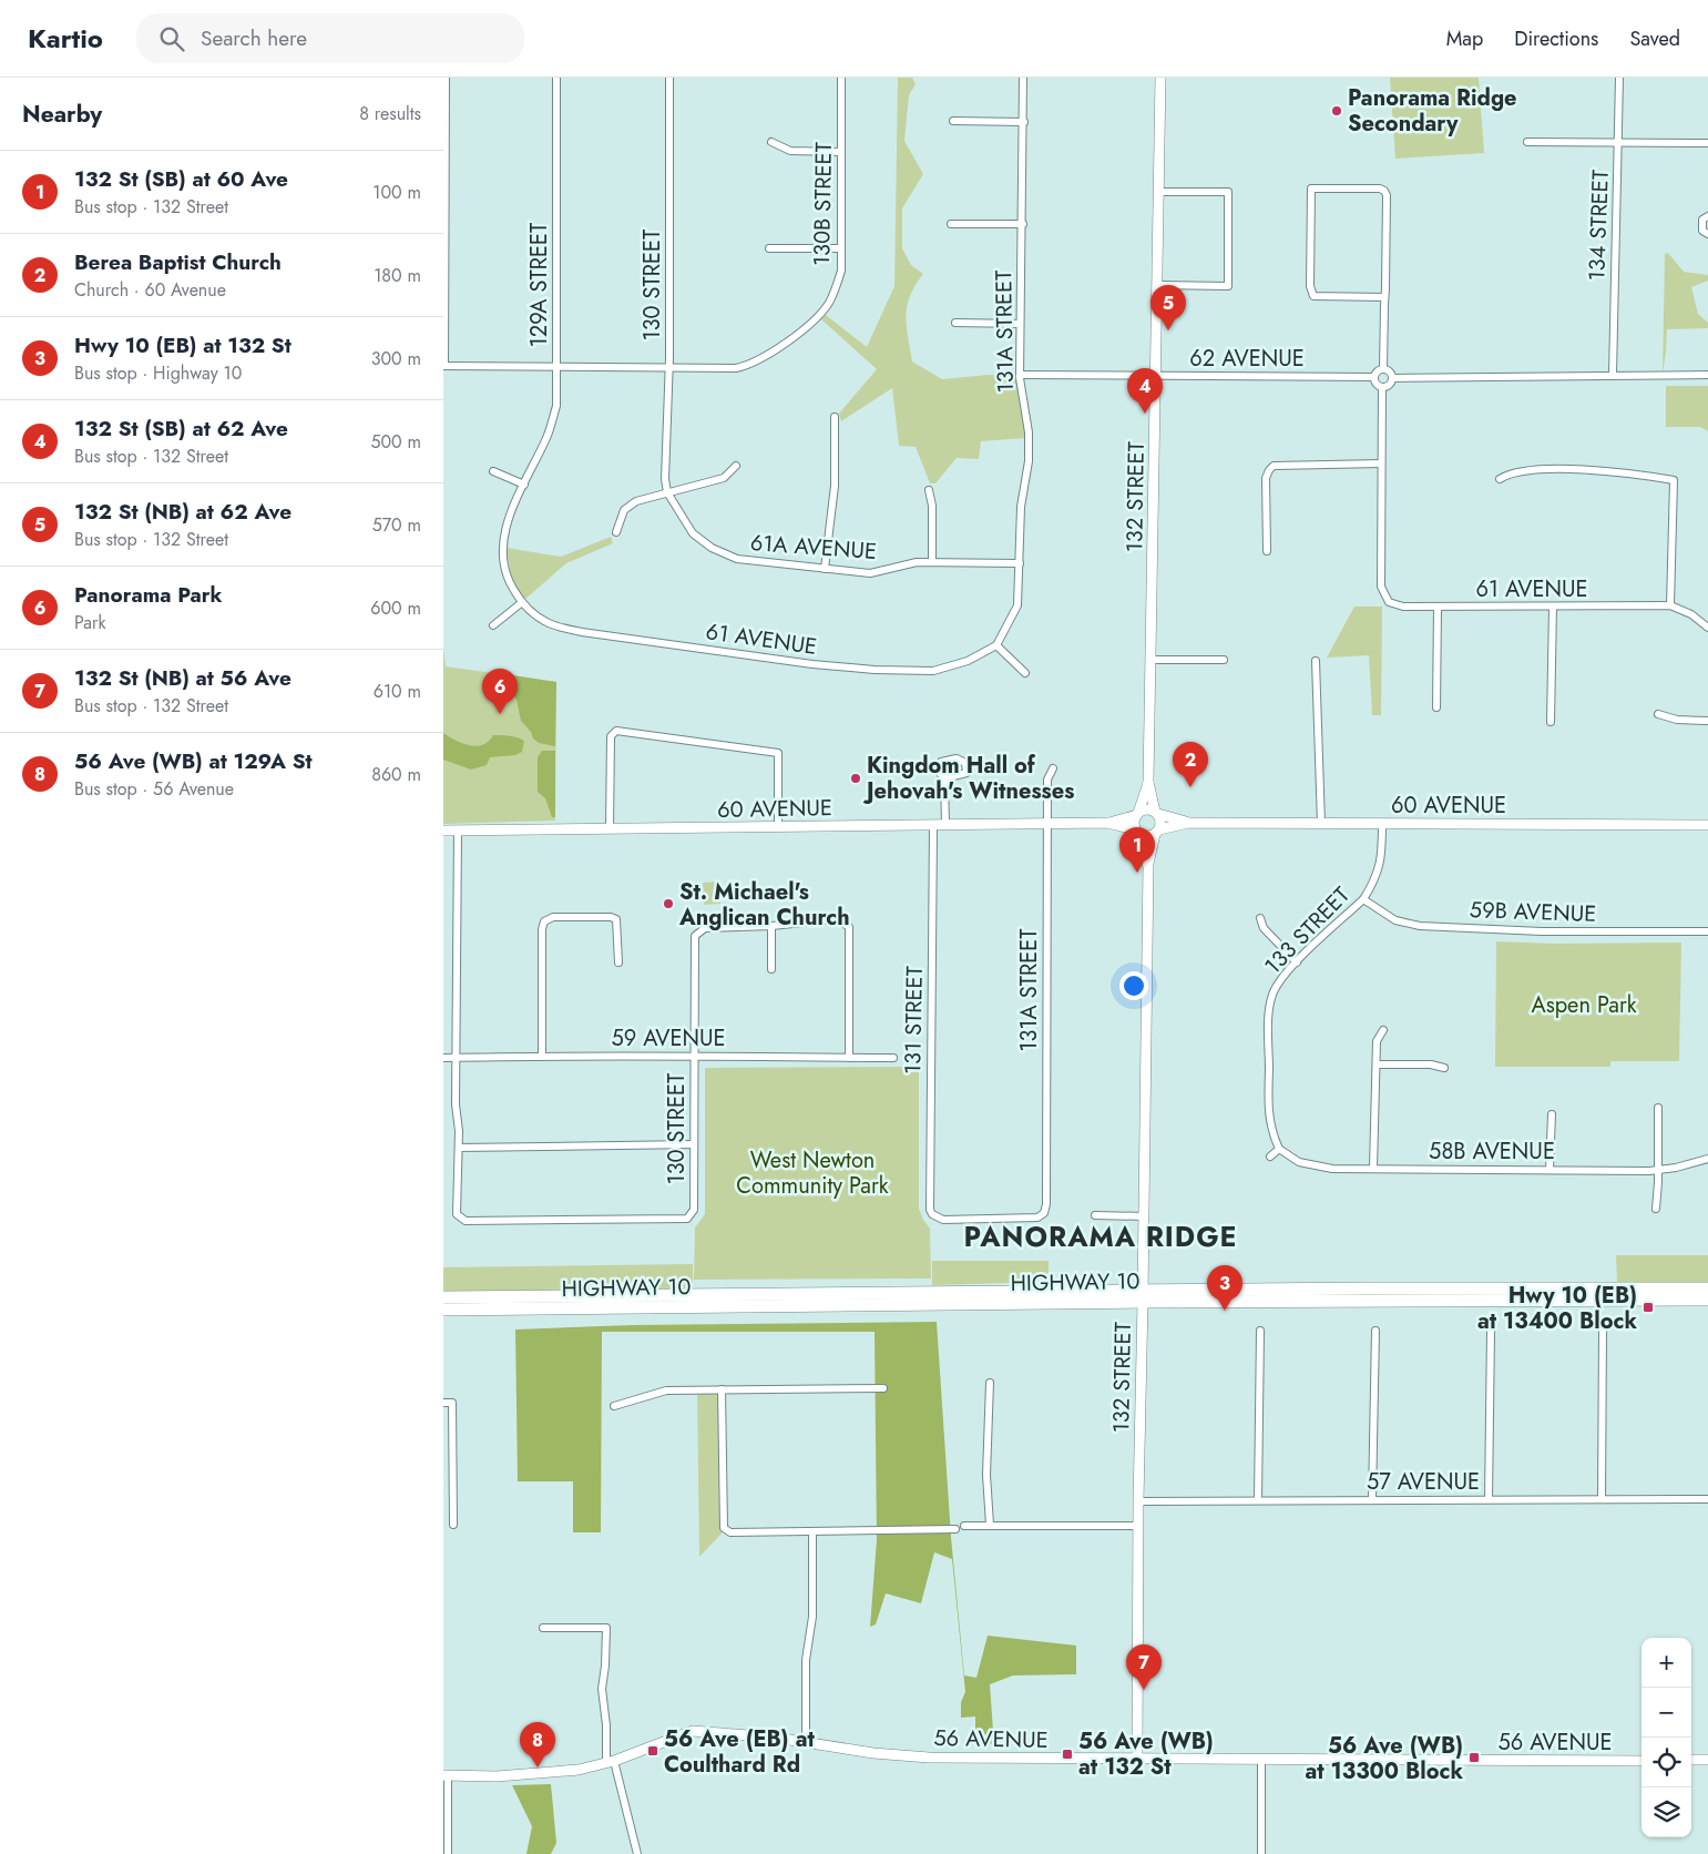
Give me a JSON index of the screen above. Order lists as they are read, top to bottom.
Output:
{
  "streets": {
    "highway": ["HIGHWAY 10"],
    "street": [
      "130B STREET",
      "134 STREET",
      "129A STREET",
      "130 STREET",
      "131A STREET",
      "62 AVENUE",
      "132 STREET",
      "61A AVENUE",
      "61 AVENUE",
      "60 AVENUE",
      "59B AVENUE",
      "133 STREET",
      "131 STREET",
      "59 AVENUE",
      "58B AVENUE",
      "57 AVENUE",
      "56 AVENUE"
    ]
  },
  "crossings": [
    ["130B STREET", "130 STREET"],
    ["129A STREET", "61 AVENUE"],
    ["130 STREET", "61A AVENUE"],
    ["130 STREET", "59 AVENUE"],
    ["131A STREET", "62 AVENUE"],
    ["131A STREET", "61A AVENUE"],
    ["131A STREET", "61 AVENUE"],
    ["131A STREET", "60 AVENUE"],
    ["131A STREET", "131 STREET"],
    ["62 AVENUE", "132 STREET"],
    ["132 STREET", "60 AVENUE"],
    ["132 STREET", "HIGHWAY 10"],
    ["132 STREET", "57 AVENUE"],
    ["132 STREET", "56 AVENUE"],
    ["60 AVENUE", "133 STREET"],
    ["60 AVENUE", "131 STREET"],
    ["59B AVENUE", "133 STREET"],
    ["133 STREET", "58B AVENUE"]
  ],
  "districts": ["PANORAMA RIDGE"],
  "parks": ["Aspen Park", "West Newton Community Park"],
  "places": {
    "other": ["Panorama Ridge Secondary", "Kingdom Hall of Jehovah's Witnesses", "St. Michael's Anglican Church"],
    "transit": [
      "Hwy 10 (EB) at 13400 Block",
      "56 Ave (EB) at Coulthard Rd",
      "56 Ave (WB) at 132 St",
      "56 Ave (WB) at 13300 Block"
    ]
  },
  "page": {
    "header": "Kartio",
    "search": "Search here",
    "nav": ["Map", "Directions", "Saved"],
    "heading": ["Nearby", "8 results"],
    "list": [
      {
        "mark": "1",
        "name": "132 St (SB) at 60 Ave",
        "note": "Bus stop · 132 Street",
        "value": "100 m"
      },
      {
        "mark": "2",
        "name": "Berea Baptist Church",
        "note": "Church · 60 Avenue",
        "value": "180 m"
      },
      {
        "mark": "3",
        "name": "Hwy 10 (EB) at 132 St",
        "note": "Bus stop · Highway 10",
        "value": "300 m"
      },
      {
        "mark": "4",
        "name": "132 St (SB) at 62 Ave",
        "note": "Bus stop · 132 Street",
        "value": "500 m"
      },
      {
        "mark": "5",
        "name": "132 St (NB) at 62 Ave",
        "note": "Bus stop · 132 Street",
        "value": "570 m"
      },
      {
        "mark": "6",
        "name": "Panorama Park",
        "note": "Park",
        "value": "600 m"
      },
      {
        "mark": "7",
        "name": "132 St (NB) at 56 Ave",
        "note": "Bus stop · 132 Street",
        "value": "610 m"
      },
      {
        "mark": "8",
        "name": "56 Ave (WB) at 129A St",
        "note": "Bus stop · 56 Avenue",
        "value": "860 m"
      }
    ],
    "pins": [
      "5",
      "4",
      "6",
      "2",
      "1",
      "3",
      "7",
      "8"
    ],
    "map_buttons": ["+", "−"]
  }
}
